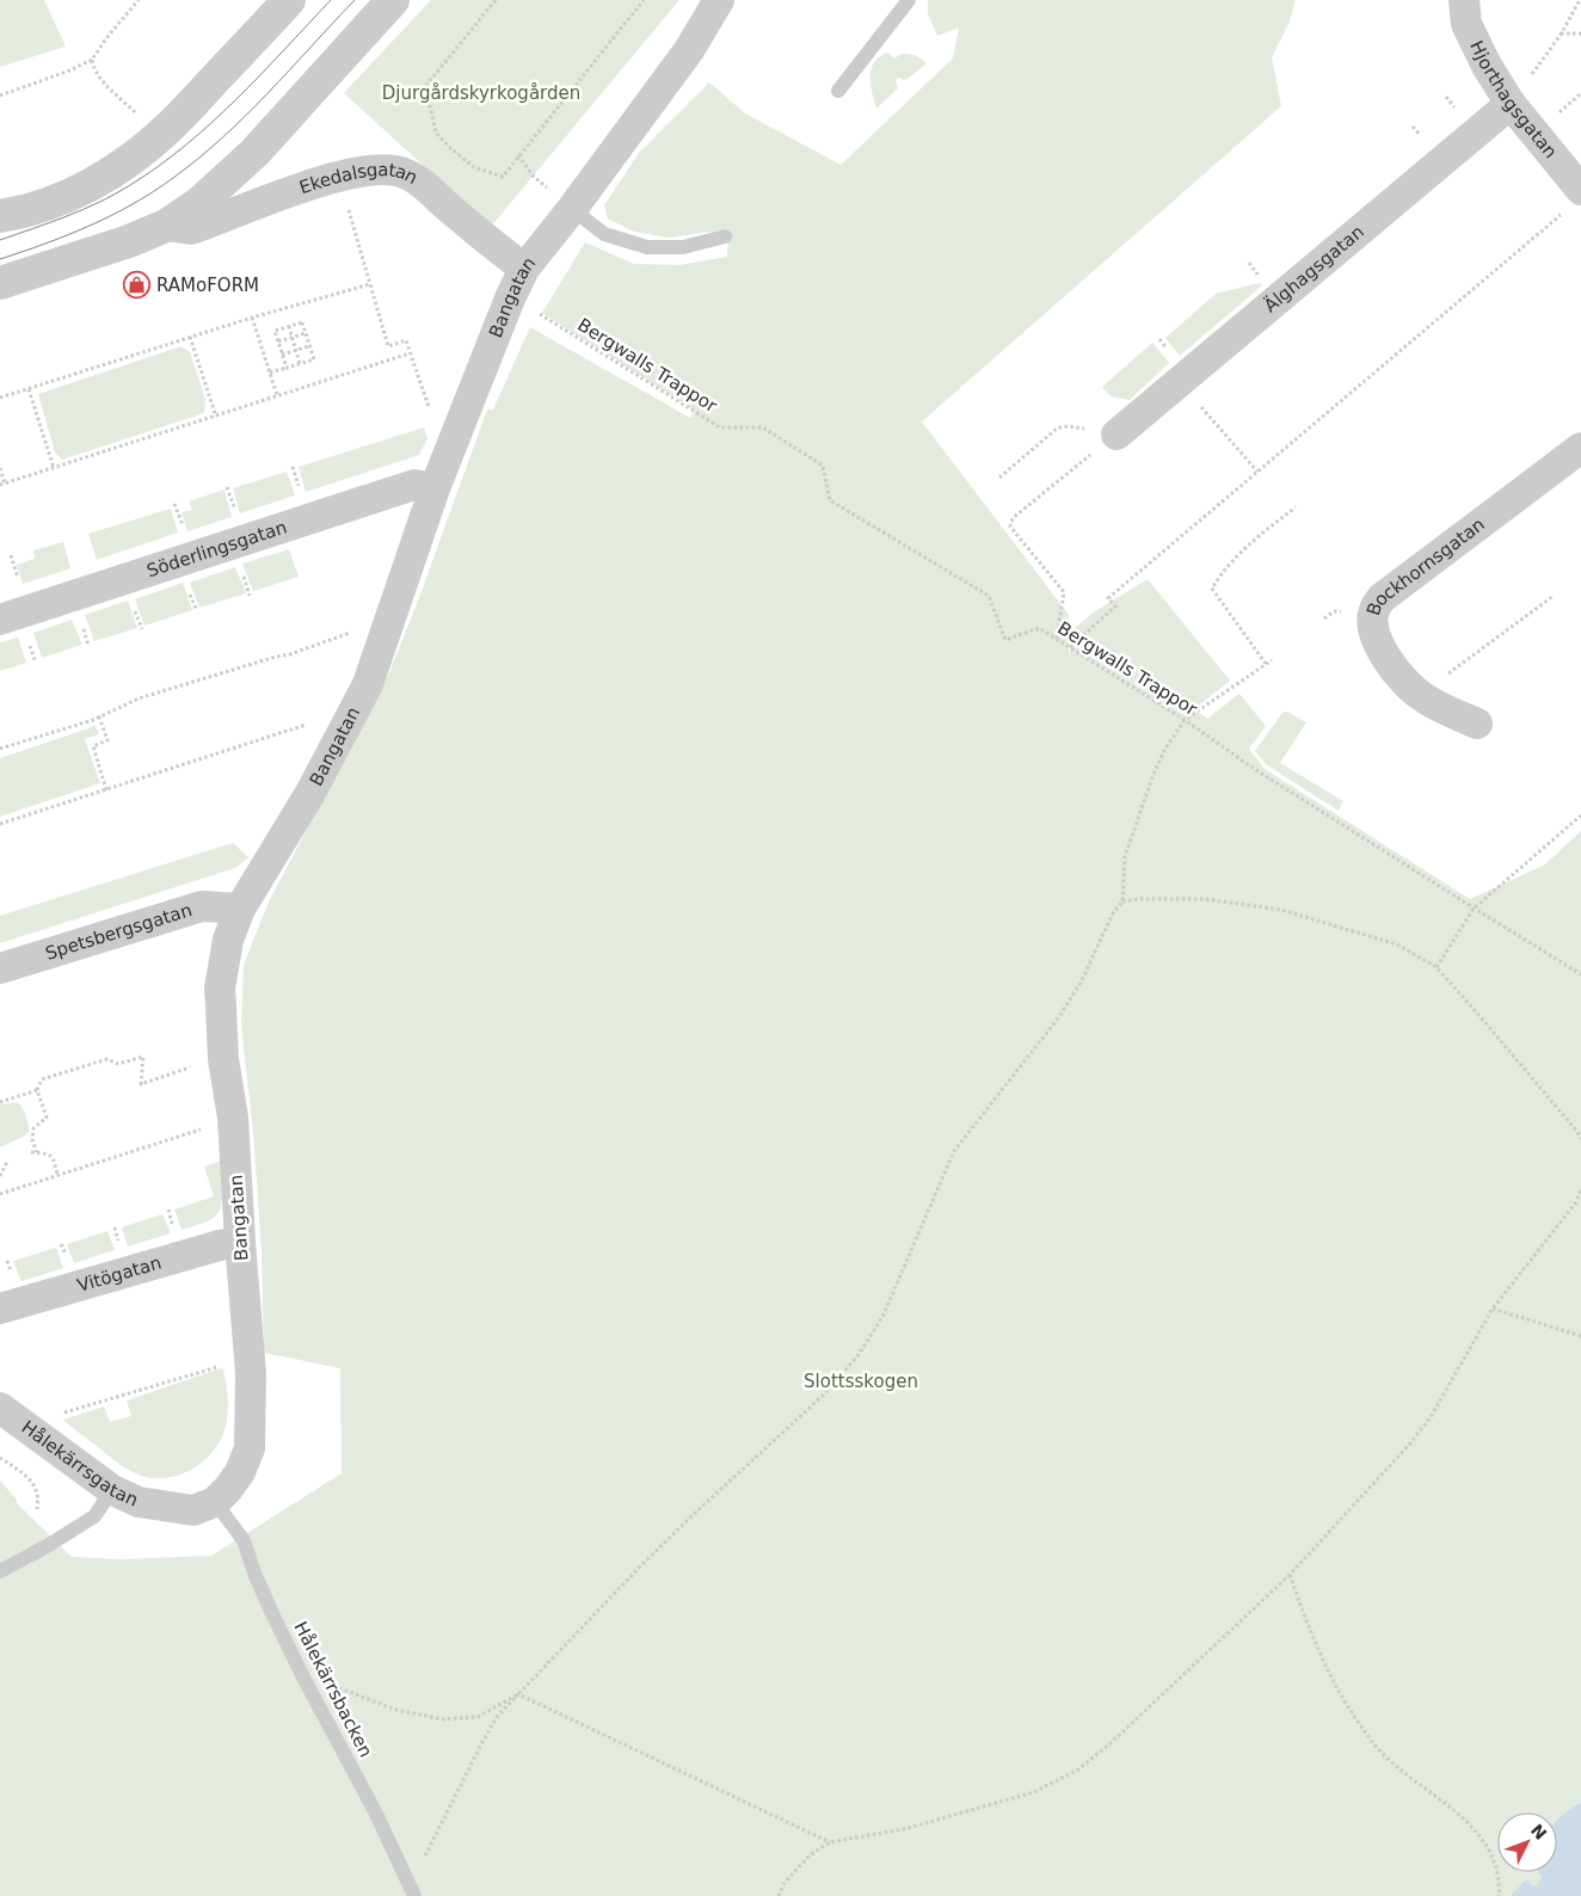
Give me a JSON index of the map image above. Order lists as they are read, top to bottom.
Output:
{
  "streets": {
    "street": [
      "Hjorthagsgatan",
      "Ekedalsgatan",
      "Älghagsgatan",
      "Bangatan",
      "Söderlingsgatan",
      "Bockhornsgatan",
      "Spetsbergsgatan",
      "Vitögatan",
      "Hålekärrsgatan"
    ],
    "lane": ["Hålekärrsbacken"],
    "path": ["Bergwalls Trappor"]
  },
  "crossings": [
    ["Hjorthagsgatan", "Älghagsgatan"],
    ["Ekedalsgatan", "Bangatan"],
    ["Bangatan", "Söderlingsgatan"],
    ["Bangatan", "Spetsbergsgatan"],
    ["Bangatan", "Vitögatan"],
    ["Bangatan", "Hålekärrsgatan"],
    ["Bangatan", "Hålekärrsbacken"],
    ["Hålekärrsgatan", "Hålekärrsbacken"]
  ],
  "parks": ["Djurgårdskyrkogården", "Slottsskogen"],
  "places": {
    "shop": ["RAMoFORM"]
  },
  "north": "top right"
}
